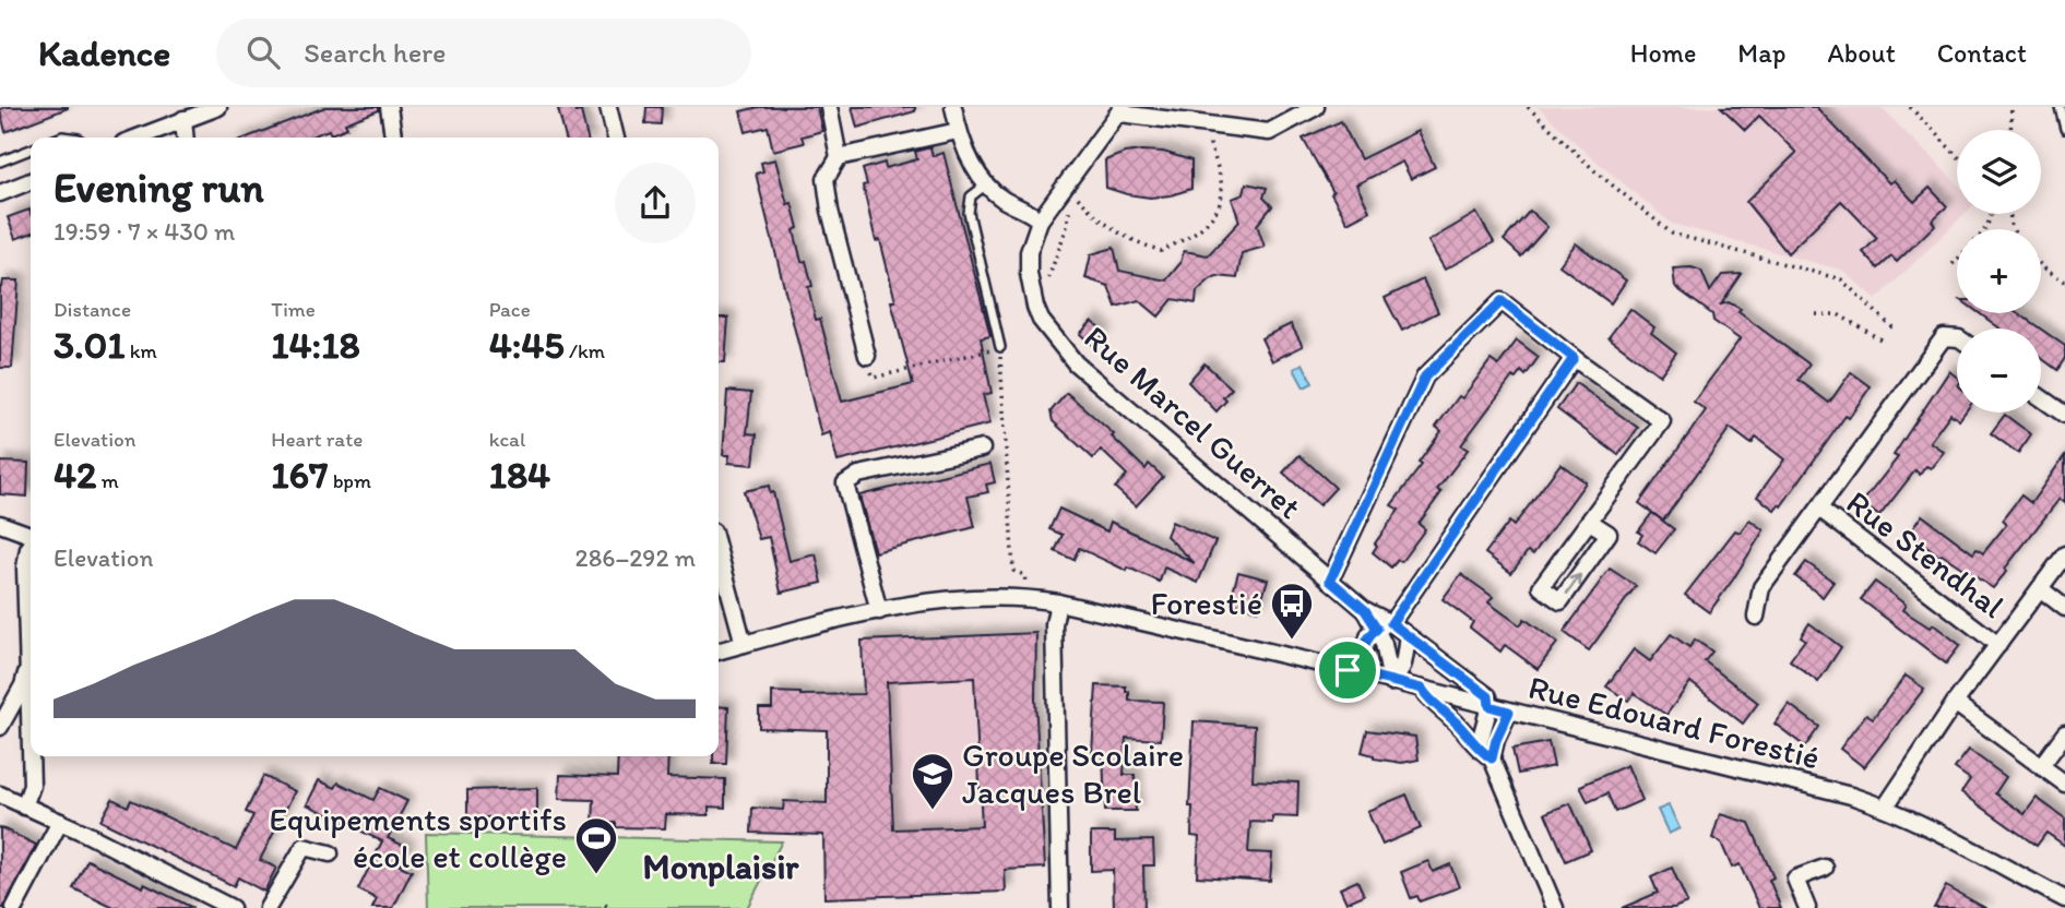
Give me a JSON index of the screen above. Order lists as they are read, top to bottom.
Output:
{
  "streets": {
    "street": ["Rue Marcel Guerret", "Rue Stendhal", "Rue Edouard Forestié"]
  },
  "crossings": [
    ["Rue Marcel Guerret", "Rue Edouard Forestié"],
    ["Rue Stendhal", "Rue Edouard Forestié"]
  ],
  "districts": ["Monplaisir"],
  "places": {
    "bus stop": ["Forestié"],
    "school or university": ["Groupe Scolaire Jacques Brel"],
    "sports": ["Equipements sportifs école et collège"]
  },
  "page": {
    "header": "Kadence",
    "search": "Search here",
    "nav": [
      "Home",
      "Map",
      "About",
      "Contact"
    ],
    "map_buttons": ["+", "−"],
    "heading": ["Evening run", "19:59 · 7 × 430 m"],
    "stats": [
      ["Distance", "3.01 km"],
      ["Time", "14:18"],
      ["Pace", "4:45 /km"],
      ["Elevation", "42 m"],
      ["Heart rate", "167 bpm"],
      ["kcal", "184"]
    ],
    "chart": ["Elevation", "286–292 m"]
  }
}
